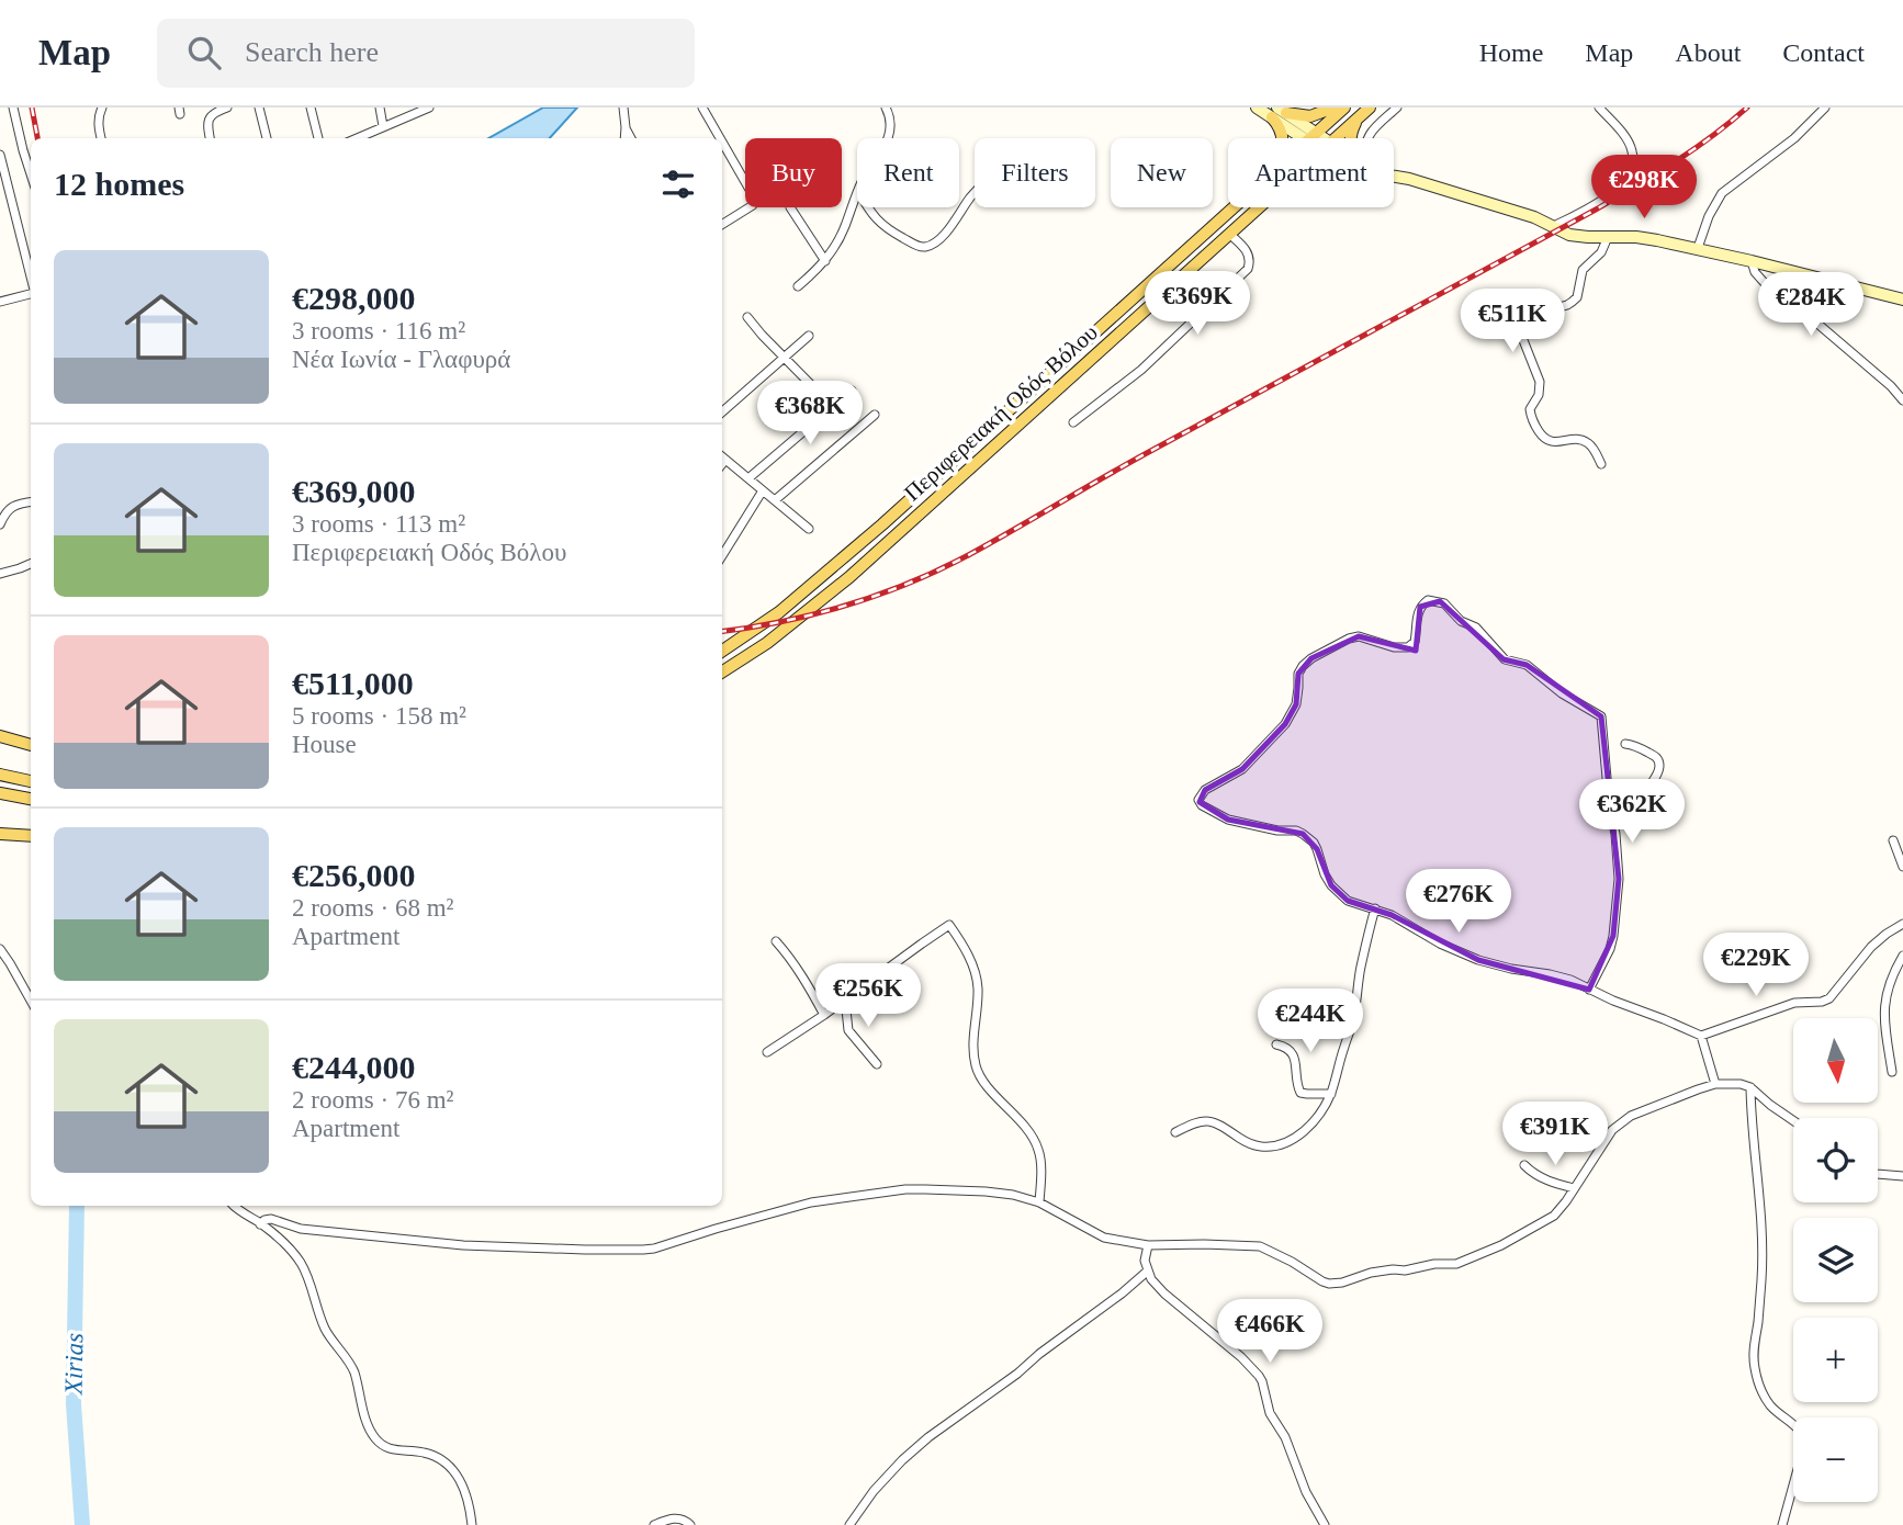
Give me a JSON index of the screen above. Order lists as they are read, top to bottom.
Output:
{
  "streets": {
    "main road": ["Περιφερειακή Οδός Βόλου"]
  },
  "water": ["Xirias"],
  "north": "bottom",
  "page": {
    "header": "Map",
    "search": "Search here",
    "nav": [
      "Home",
      "Map",
      "About",
      "Contact"
    ],
    "chip": [
      "Buy",
      "Rent",
      "Filters",
      "New",
      "Apartment"
    ],
    "heading": "12 homes",
    "price": [
      "€298K",
      "€369K",
      "€284K",
      "€511K",
      "€368K",
      "€362K",
      "€276K",
      "€229K",
      "€256K",
      "€244K",
      "€391K",
      "€466K"
    ],
    "list": [
      {
        "name": "€298,000",
        "note": "3 rooms · 116 m² · Νέα Ιωνία - Γλαφυρά"
      },
      {
        "name": "€369,000",
        "note": "3 rooms · 113 m² · Περιφερειακή Οδός Βόλου"
      },
      {
        "name": "€511,000",
        "note": "5 rooms · 158 m² · House"
      },
      {
        "name": "€256,000",
        "note": "2 rooms · 68 m² · Apartment"
      },
      {
        "name": "€244,000",
        "note": "2 rooms · 76 m² · Apartment"
      }
    ],
    "map_buttons": ["+", "−"]
  }
}
